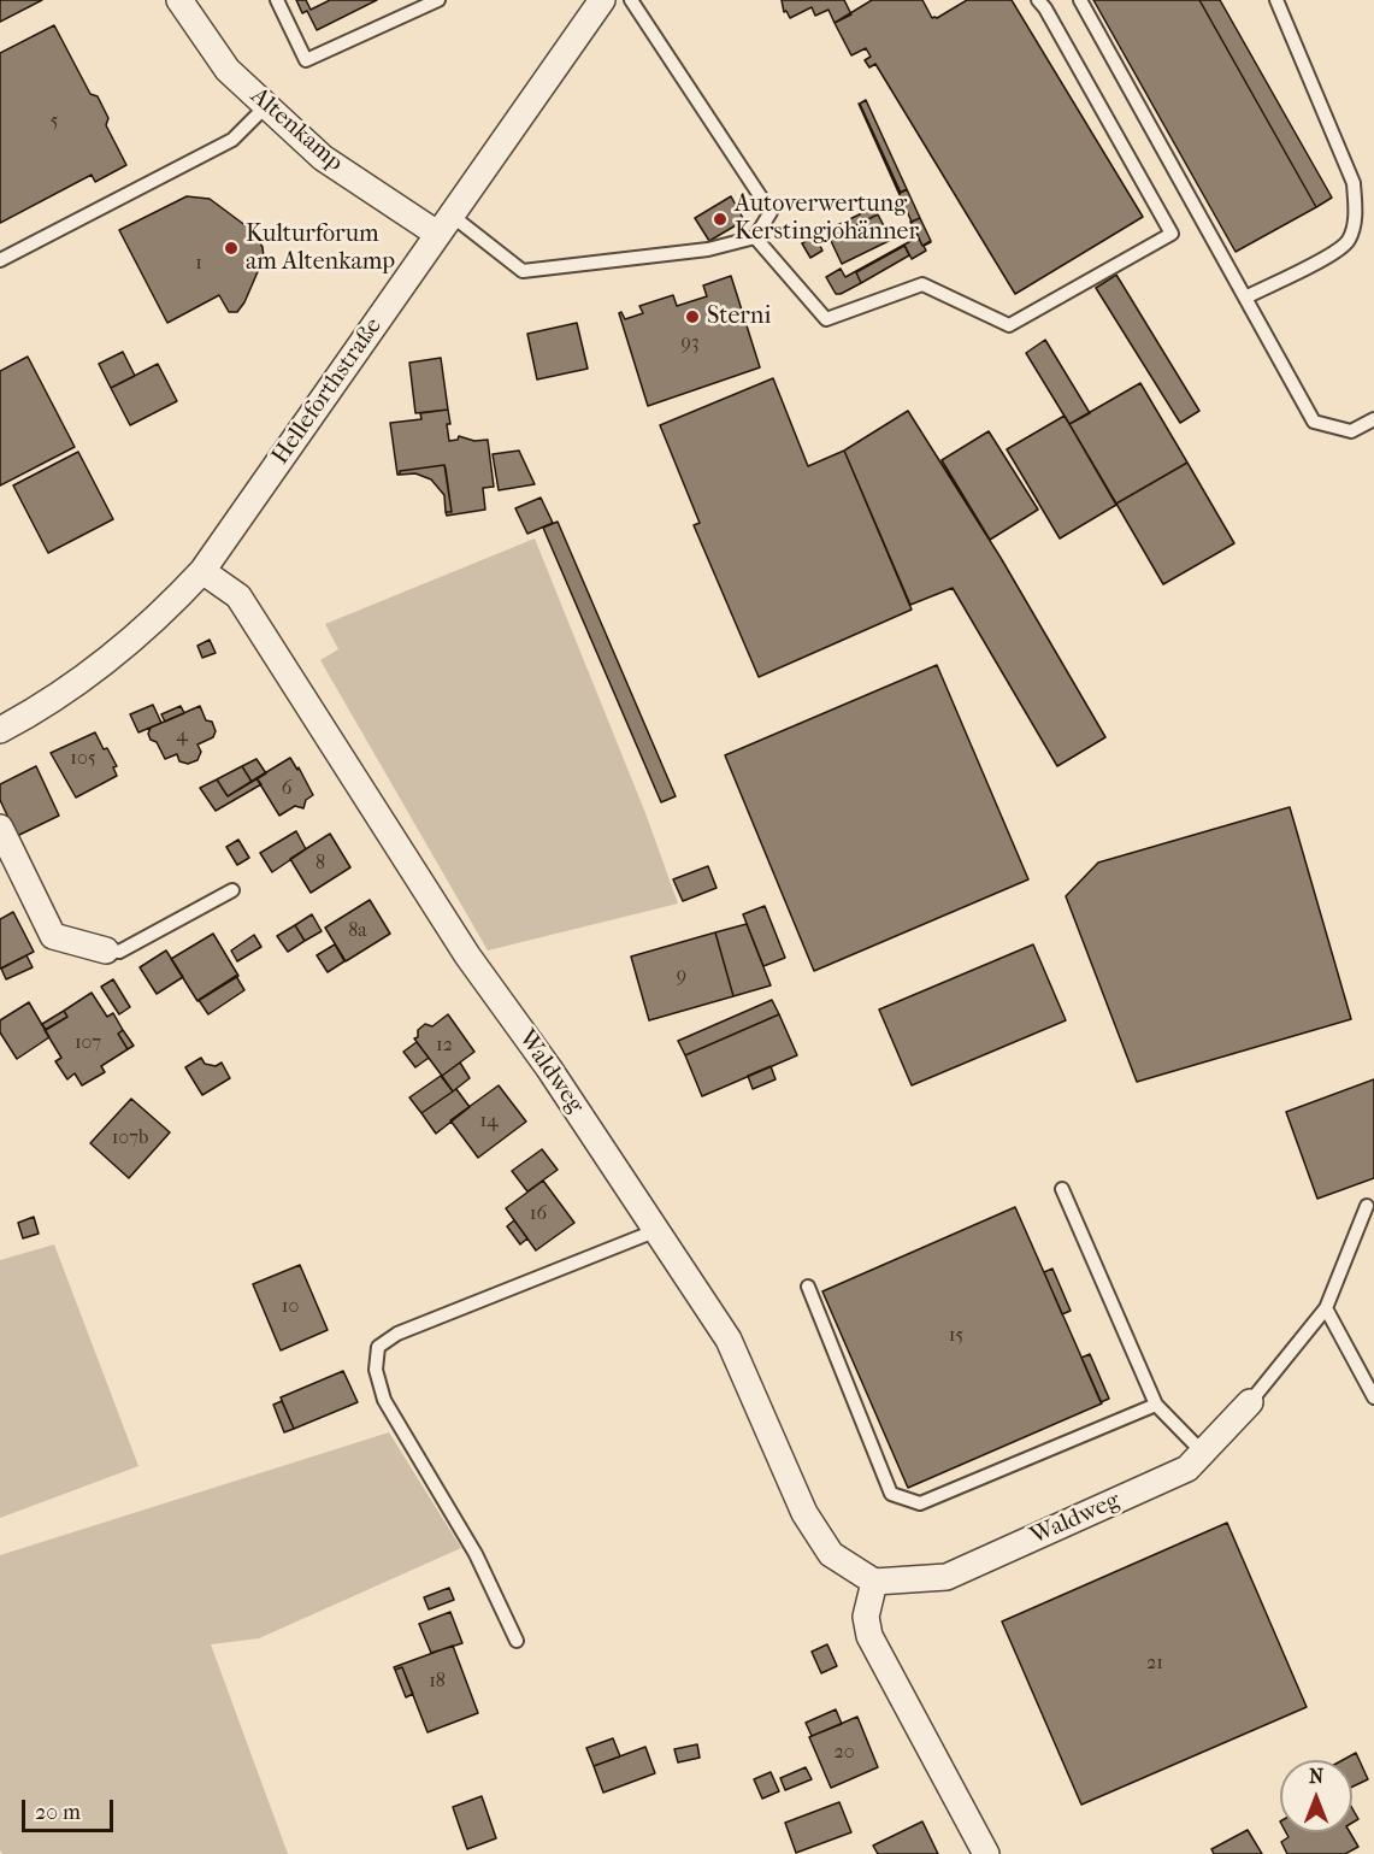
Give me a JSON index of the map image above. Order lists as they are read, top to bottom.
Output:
{
  "streets": {
    "street": ["Altenkamp", "Helleforthstraße", "Waldweg"]
  },
  "crossings": [
    ["Altenkamp", "Helleforthstraße"],
    ["Helleforthstraße", "Waldweg"]
  ],
  "places": ["Autoverwertung Kerstingjohänner", "Kulturforum am Altenkamp", "Sterni"],
  "house_numbers": [
    "5",
    "1",
    "93",
    "4",
    "105",
    "6",
    "8",
    "8a",
    "9",
    "107",
    "12",
    "14",
    "107b",
    "16",
    "10",
    "15",
    "21",
    "18",
    "20"
  ],
  "scale_bar": "20 m",
  "north": "top"
}
